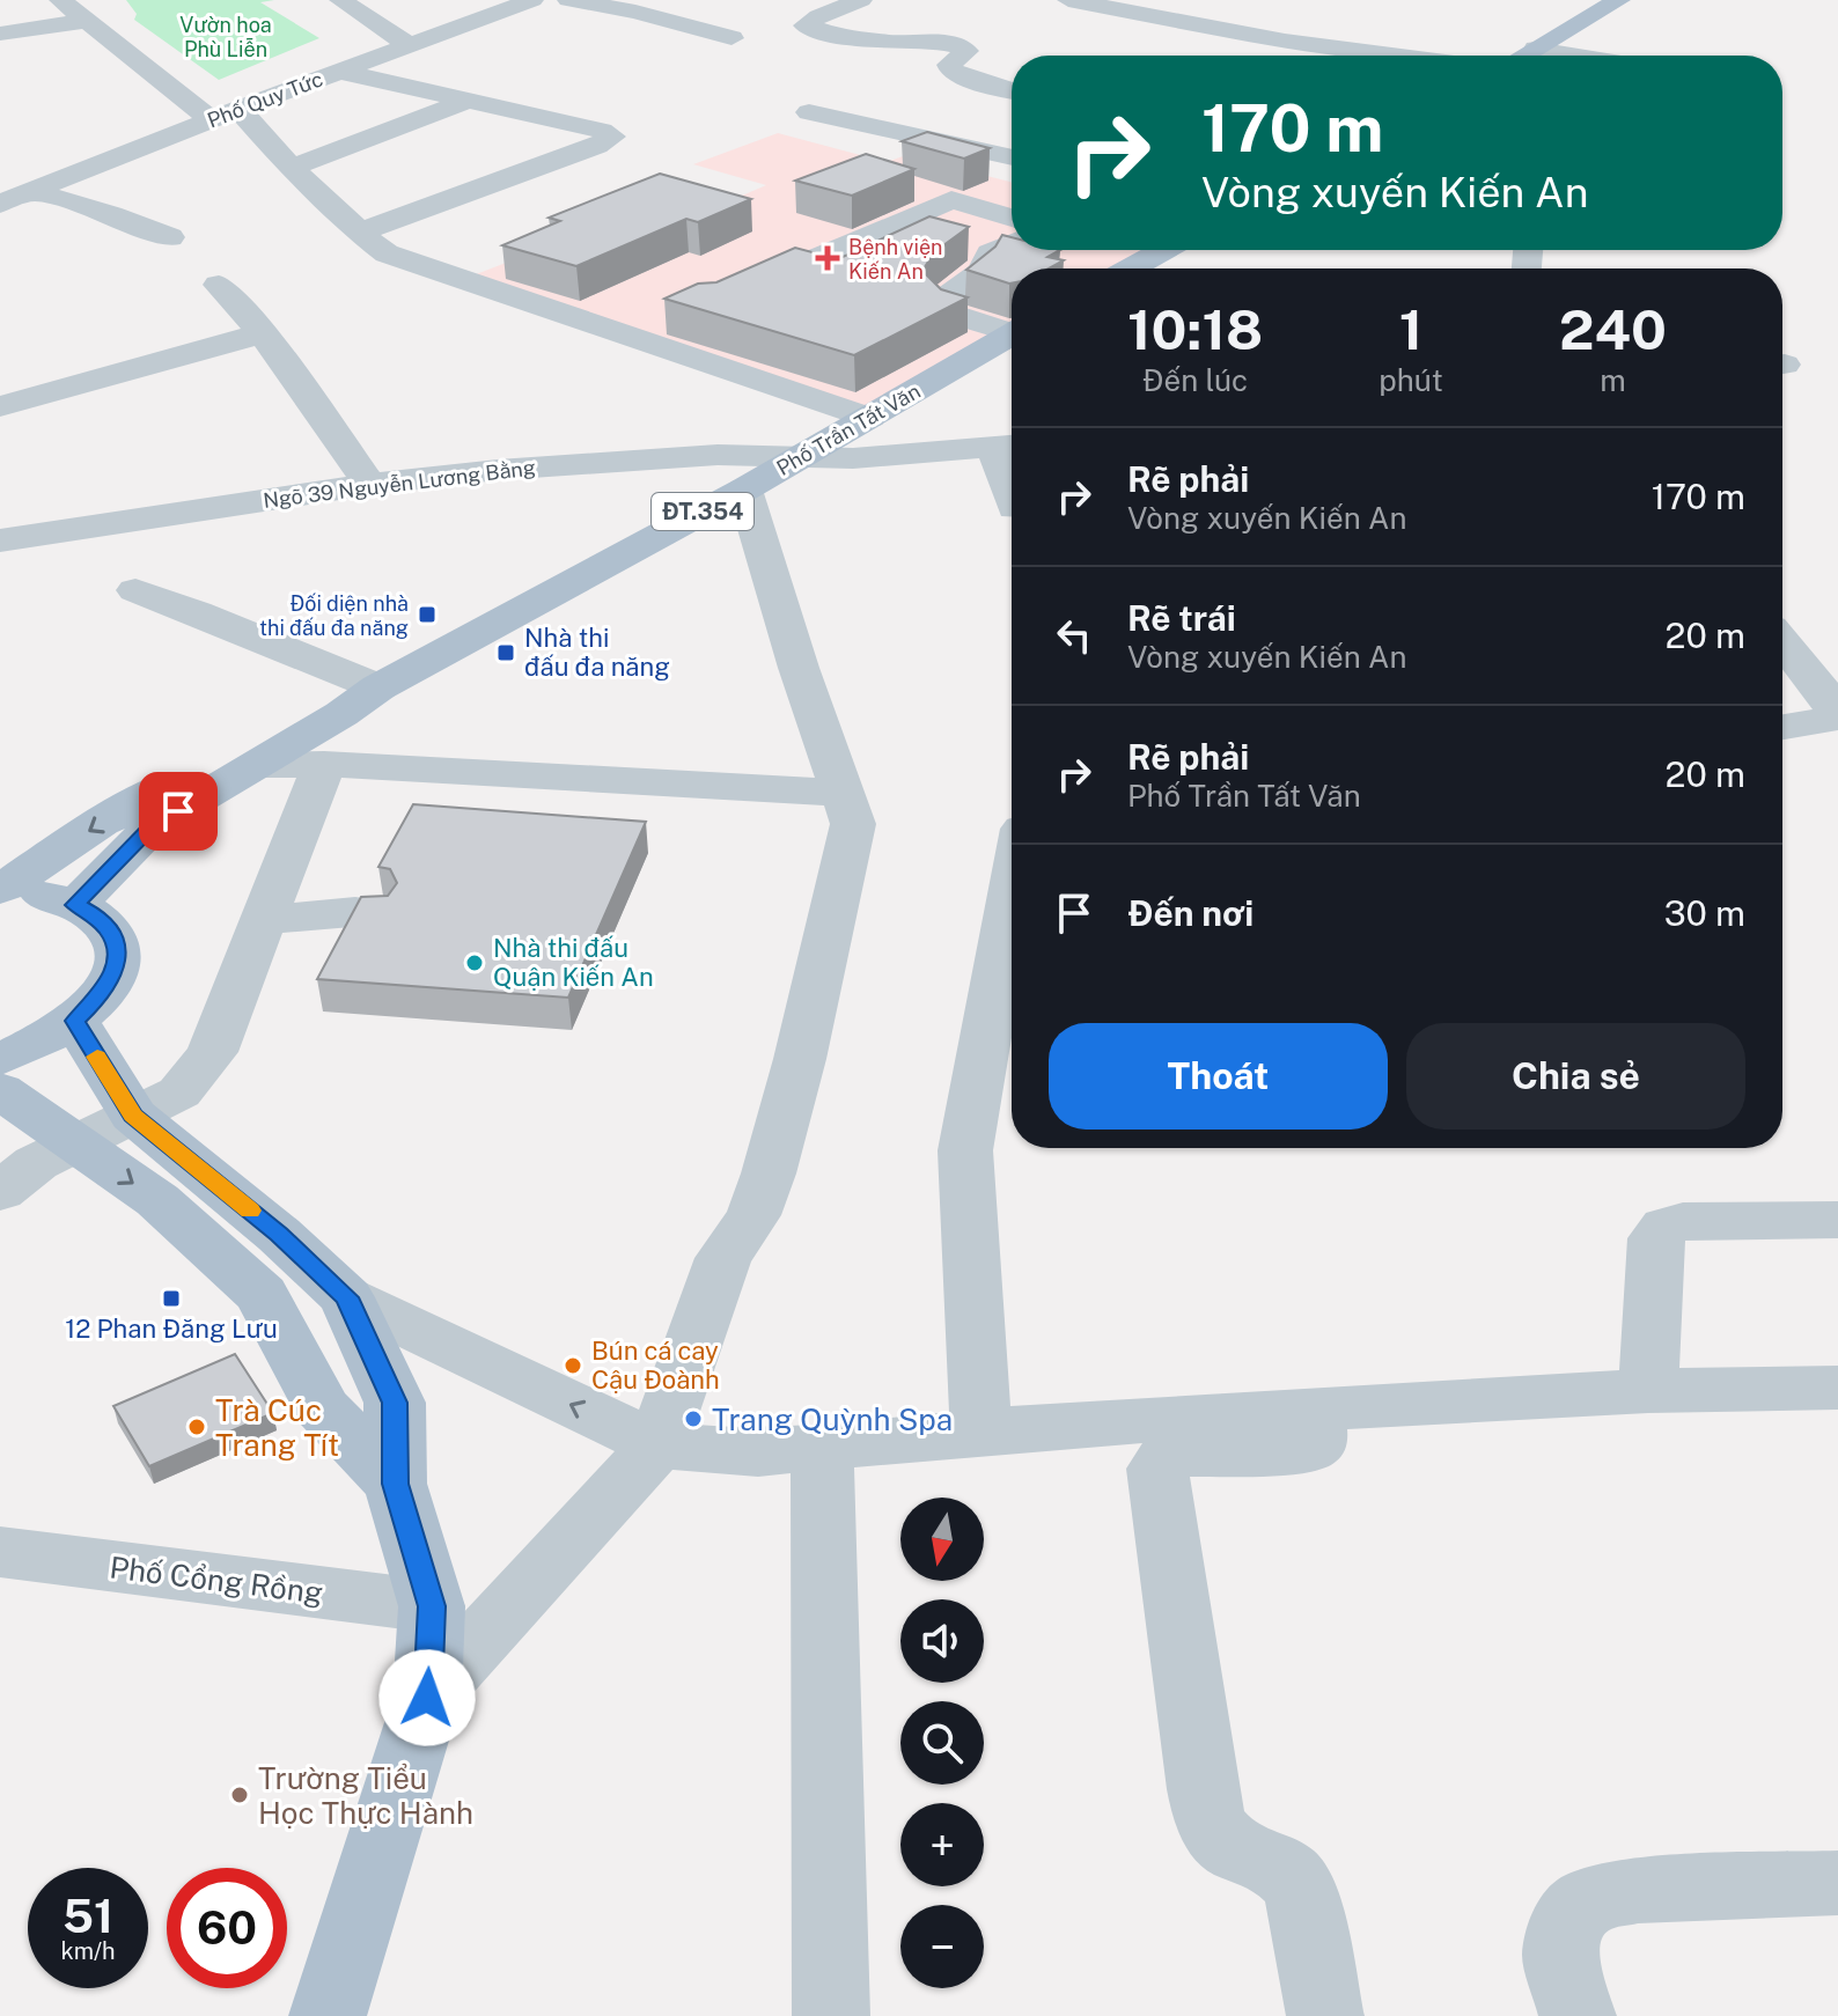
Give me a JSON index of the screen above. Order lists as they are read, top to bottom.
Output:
{
  "streets": {
    "main road": ["Phố Trần Tất Văn", "ĐT.354"],
    "street": ["Phố Quy Tức", "Ngõ 39 Nguyễn Lương Bằng", "Phố Cổng Rồng"]
  },
  "crossings": [
    ["Phố Trần Tất Văn", "Ngõ 39 Nguyễn Lương Bằng"]
  ],
  "parks": ["Vườn hoa Phù Liễn"],
  "places": {
    "health": ["Bệnh viện Kiến An"],
    "transit": ["Đối diện nhà thi đấu đa năng", "Nhà thi đấu đa năng", "12 Phan Đăng Lưu"],
    "other": [
      "Nhà thi đấu Quận Kiến An",
      "Bún cá cay Cậu Đoành",
      "Trang Quỳnh Spa",
      "Trà Cúc Trang Tít",
      "Trường Tiểu Học Thực Hành"
    ]
  },
  "north": "bottom",
  "page": {
    "turn": ["170 m", "Vòng xuyến Kiến An"],
    "eta": [
      "10:18",
      "Đến lúc",
      "1",
      "phút",
      "240",
      "m"
    ],
    "list": [
      {
        "name": "Rẽ phải",
        "note": "Vòng xuyến Kiến An",
        "value": "170 m"
      },
      {
        "name": "Rẽ trái",
        "note": "Vòng xuyến Kiến An",
        "value": "20 m"
      },
      {
        "name": "Rẽ phải",
        "note": "Phố Trần Tất Văn",
        "value": "20 m"
      },
      {
        "name": "Đến nơi",
        "value": "30 m"
      }
    ],
    "buttons": ["Thoát", "Chia sẻ"],
    "map_buttons": ["+", "−"],
    "speed": "51 km/h",
    "limit": "60"
  }
}
